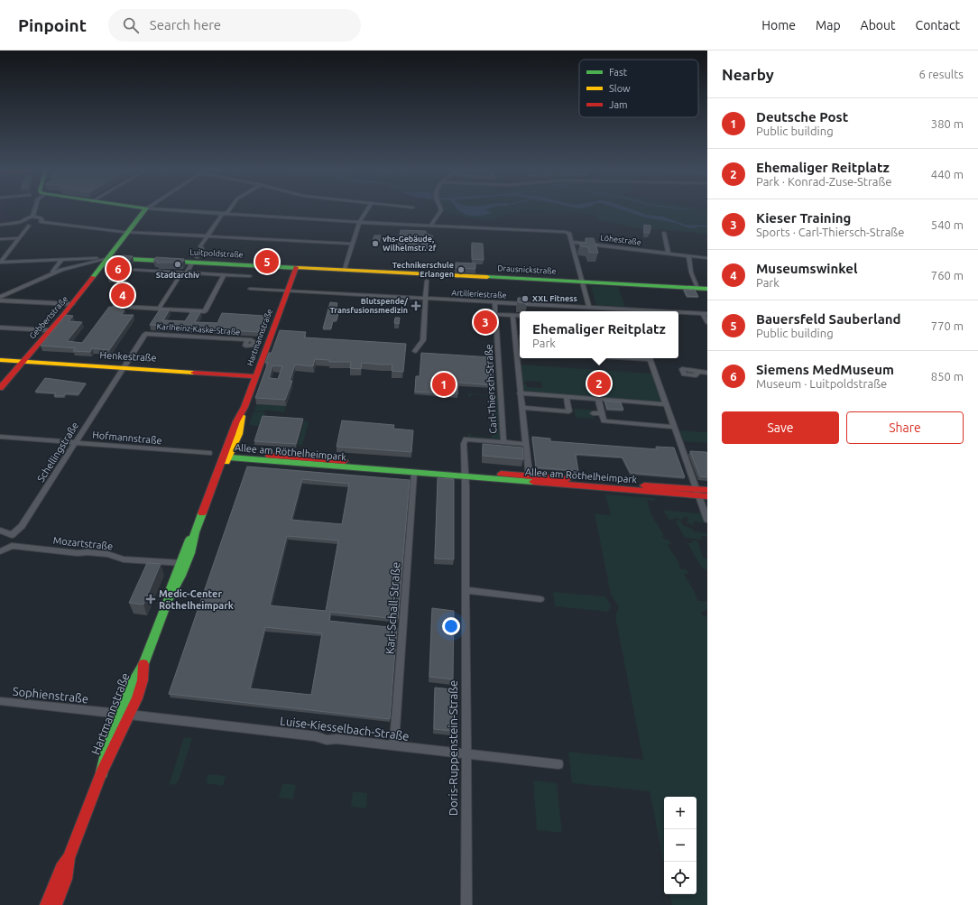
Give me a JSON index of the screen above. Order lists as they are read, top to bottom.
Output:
{
  "streets": {
    "street": [
      "Löhestraße",
      "Luitpoldstraße",
      "Drausnickstraße",
      "Artilleriestraße",
      "Gebbertstraße",
      "Karlheinz-Kaske-Straße",
      "Hartmannstraße",
      "Henkestraße",
      "Carl-Thiersch-Straße",
      "Hofmannstraße",
      "Schellingstraße",
      "Allee am Röthelheimpark",
      "Mozartstraße",
      "Karl-Schall-Straße",
      "Sophienstraße",
      "Luise-Kiesselbach-Straße",
      "Doris-Ruppenstein-Straße"
    ]
  },
  "crossings": [
    ["Luitpoldstraße", "Drausnickstraße"],
    ["Luitpoldstraße", "Gebbertstraße"],
    ["Luitpoldstraße", "Hartmannstraße"],
    ["Artilleriestraße", "Hartmannstraße"],
    ["Artilleriestraße", "Carl-Thiersch-Straße"],
    ["Gebbertstraße", "Henkestraße"],
    ["Karlheinz-Kaske-Straße", "Henkestraße"],
    ["Karlheinz-Kaske-Straße", "Schellingstraße"],
    ["Hartmannstraße", "Henkestraße"],
    ["Hartmannstraße", "Allee am Röthelheimpark"],
    ["Hartmannstraße", "Mozartstraße"],
    ["Hartmannstraße", "Sophienstraße"],
    ["Hartmannstraße", "Luise-Kiesselbach-Straße"],
    ["Henkestraße", "Schellingstraße"],
    ["Carl-Thiersch-Straße", "Allee am Röthelheimpark"],
    ["Carl-Thiersch-Straße", "Doris-Ruppenstein-Straße"],
    ["Hofmannstraße", "Schellingstraße"],
    ["Allee am Röthelheimpark", "Karl-Schall-Straße"],
    ["Allee am Röthelheimpark", "Doris-Ruppenstein-Straße"],
    ["Karl-Schall-Straße", "Luise-Kiesselbach-Straße"],
    ["Sophienstraße", "Luise-Kiesselbach-Straße"],
    ["Luise-Kiesselbach-Straße", "Doris-Ruppenstein-Straße"]
  ],
  "places": {
    "other": [
      "vhs-Gebäude, Wilhelmstr. 2f",
      "Stadtarchiv",
      "Technikerschule Erlangen",
      "XXL Fitness"
    ],
    "health": ["Blutspende/ Transfusionsmedizin", "Medic-Center Röthelheimpark"]
  },
  "legend": ["Fast", "Slow", "Jam"],
  "page": {
    "header": "Pinpoint",
    "search": "Search here",
    "nav": [
      "Home",
      "Map",
      "About",
      "Contact"
    ],
    "heading": ["Nearby", "6 results"],
    "list": [
      {
        "mark": "1",
        "name": "Deutsche Post",
        "note": "Public building",
        "value": "380 m"
      },
      {
        "mark": "2",
        "name": "Ehemaliger Reitplatz",
        "note": "Park · Konrad-Zuse-Straße",
        "value": "440 m"
      },
      {
        "mark": "3",
        "name": "Kieser Training",
        "note": "Sports · Carl-Thiersch-Straße",
        "value": "540 m"
      },
      {
        "mark": "4",
        "name": "Museumswinkel",
        "note": "Park",
        "value": "760 m"
      },
      {
        "mark": "5",
        "name": "Bauersfeld Sauberland",
        "note": "Public building",
        "value": "770 m"
      },
      {
        "mark": "6",
        "name": "Siemens MedMuseum",
        "note": "Museum · Luitpoldstraße",
        "value": "850 m"
      }
    ],
    "pins": [
      "5",
      "6",
      "4",
      "3",
      "2",
      "1"
    ],
    "popup": ["Ehemaliger Reitplatz", "Park"],
    "buttons": ["Save", "Share"],
    "map_buttons": ["+", "−"]
  }
}
